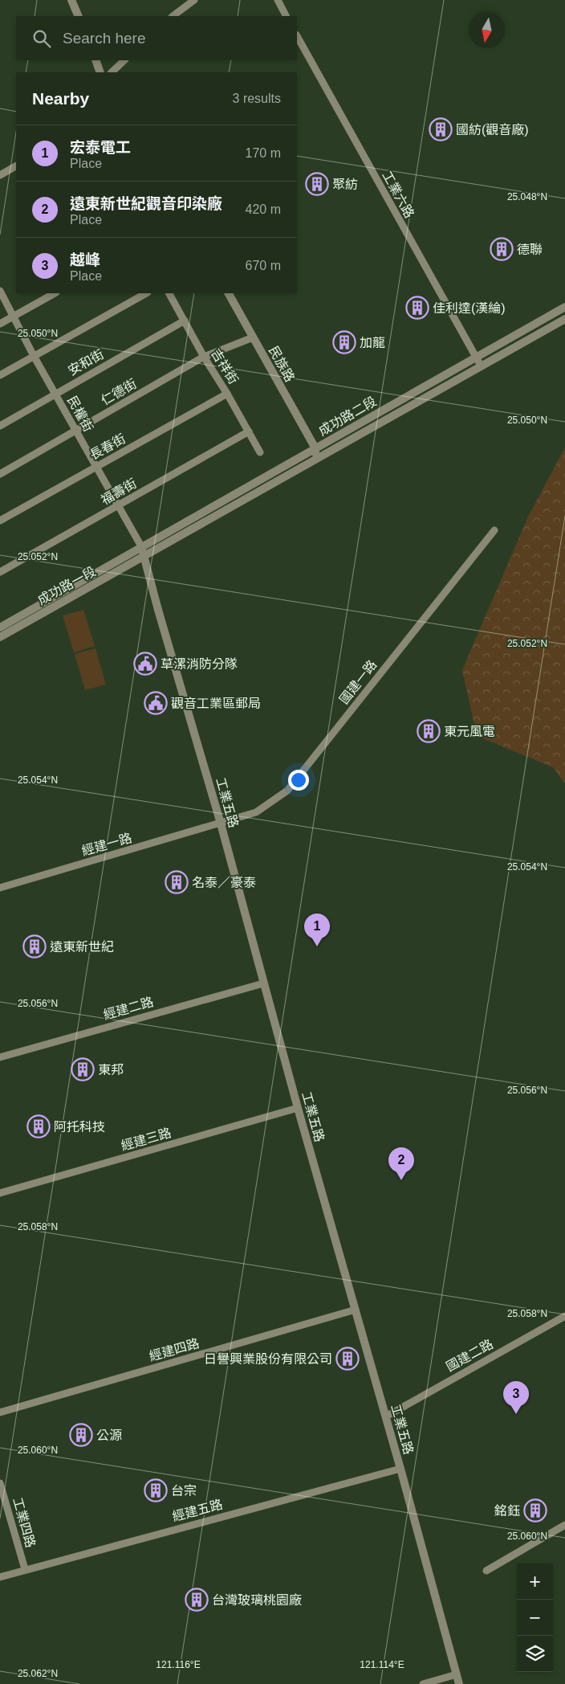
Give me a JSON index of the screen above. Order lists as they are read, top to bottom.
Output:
{
  "streets": {
    "street": [
      "工業六路",
      "安和街",
      "民族路",
      "吉祥街",
      "仁德街",
      "民權街",
      "成功路二段",
      "長春街",
      "福壽街",
      "成功路一段",
      "國建一路",
      "工業五路",
      "經建一路",
      "經建二路",
      "經建三路",
      "經建四路",
      "國建二路",
      "經建五路",
      "工業四路"
    ]
  },
  "crossings": [
    ["工業六路", "成功路二段"],
    ["安和街", "吉祥街"],
    ["安和街", "民權街"],
    ["民族路", "仁德街"],
    ["民族路", "成功路二段"],
    ["吉祥街", "仁德街"],
    ["吉祥街", "長春街"],
    ["吉祥街", "福壽街"],
    ["仁德街", "民權街"],
    ["民權街", "成功路二段"],
    ["民權街", "長春街"],
    ["民權街", "福壽街"],
    ["民權街", "成功路一段"],
    ["民權街", "工業五路"],
    ["成功路二段", "成功路一段"],
    ["成功路二段", "工業五路"],
    ["成功路一段", "工業五路"],
    ["國建一路", "工業五路"],
    ["國建一路", "經建一路"],
    ["工業五路", "經建一路"],
    ["工業五路", "經建二路"],
    ["工業五路", "經建三路"],
    ["工業五路", "經建四路"],
    ["工業五路", "國建二路"],
    ["工業五路", "經建五路"],
    ["經建五路", "工業四路"]
  ],
  "places": {
    "building": [
      "國紡(觀音廠)",
      "聚紡",
      "德聯",
      "佳利達(漢綸)",
      "加龍",
      "東元風電",
      "名泰／豪泰",
      "遠東新世紀",
      "東邦",
      "阿托科技",
      "日譽興業股份有限公司",
      "公源",
      "台宗",
      "銘鈺",
      "台灣玻璃桃園廠"
    ],
    "public building": ["草漯消防分隊", "觀音工業區郵局"]
  },
  "north": "bottom",
  "page": {
    "search": "Search here",
    "heading": ["Nearby", "3 results"],
    "list": [
      {
        "mark": "1",
        "name": "宏泰電工",
        "note": "Place",
        "value": "170 m"
      },
      {
        "mark": "2",
        "name": "遠東新世紀觀音印染廠",
        "note": "Place",
        "value": "420 m"
      },
      {
        "mark": "3",
        "name": "越峰",
        "note": "Place",
        "value": "670 m"
      }
    ],
    "pins": ["1", "2", "3"],
    "map_buttons": ["+", "−"]
  },
  "coordinates": [
    "25.048°N",
    "25.050°N",
    "25.052°N",
    "25.054°N",
    "25.056°N",
    "25.058°N",
    "25.060°N",
    "121.116°E",
    "121.114°E",
    "25.062°N"
  ]
}
